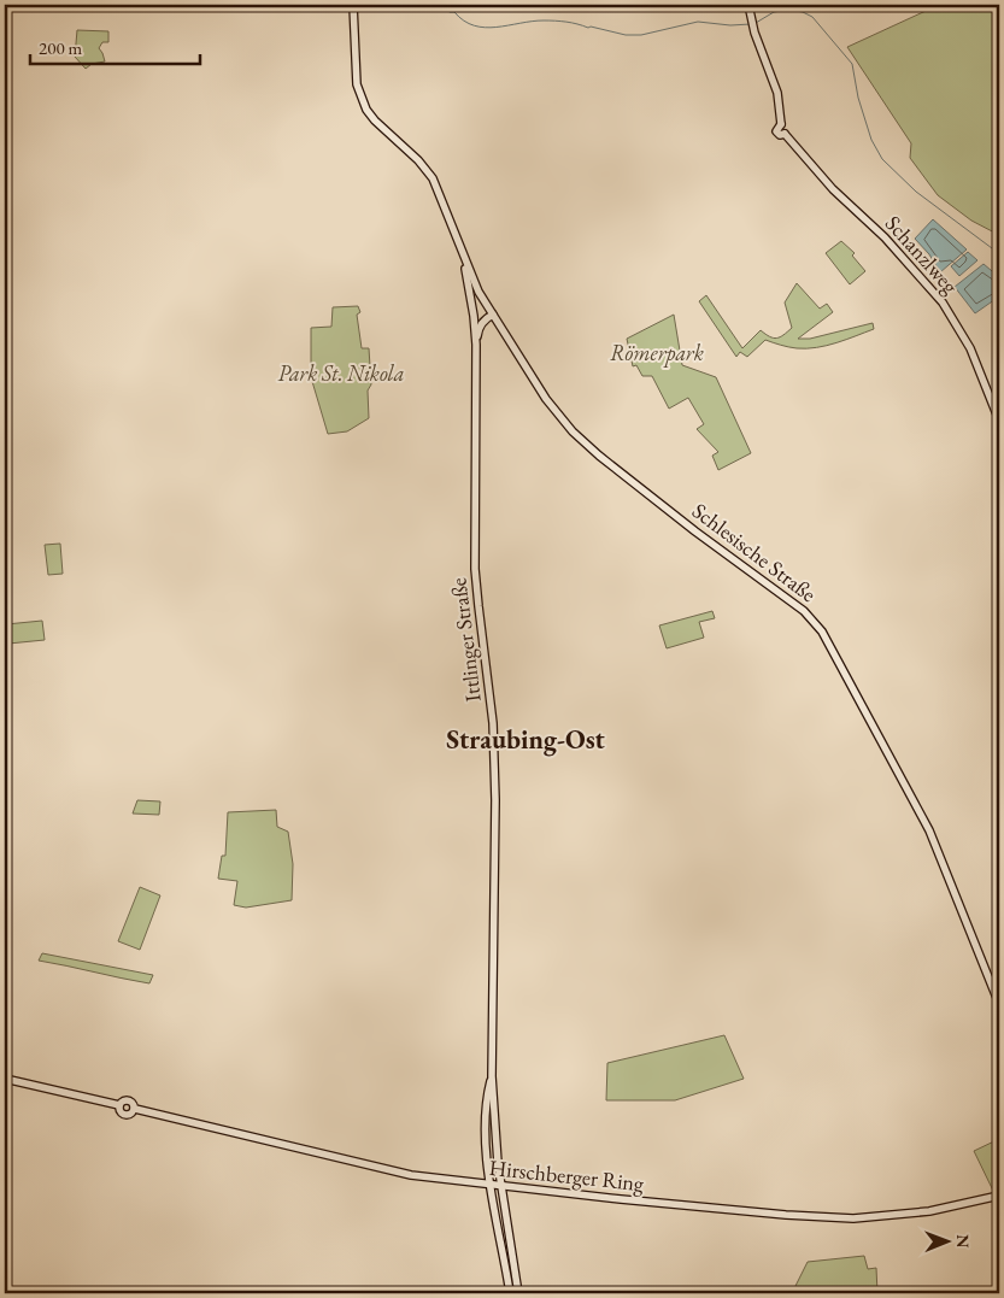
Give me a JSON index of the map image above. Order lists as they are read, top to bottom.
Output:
{
  "streets": {
    "street": [
      "Schanzlweg",
      "Schlesische Straße",
      "Ittlinger Straße",
      "Hirschberger Ring"
    ]
  },
  "crossings": [
    ["Schlesische Straße", "Ittlinger Straße"],
    ["Ittlinger Straße", "Hirschberger Ring"]
  ],
  "districts": ["Straubing-Ost"],
  "parks": ["Römerpark", "Park St. Nikola"],
  "scale_bar": "200 m",
  "north": "right"
}
